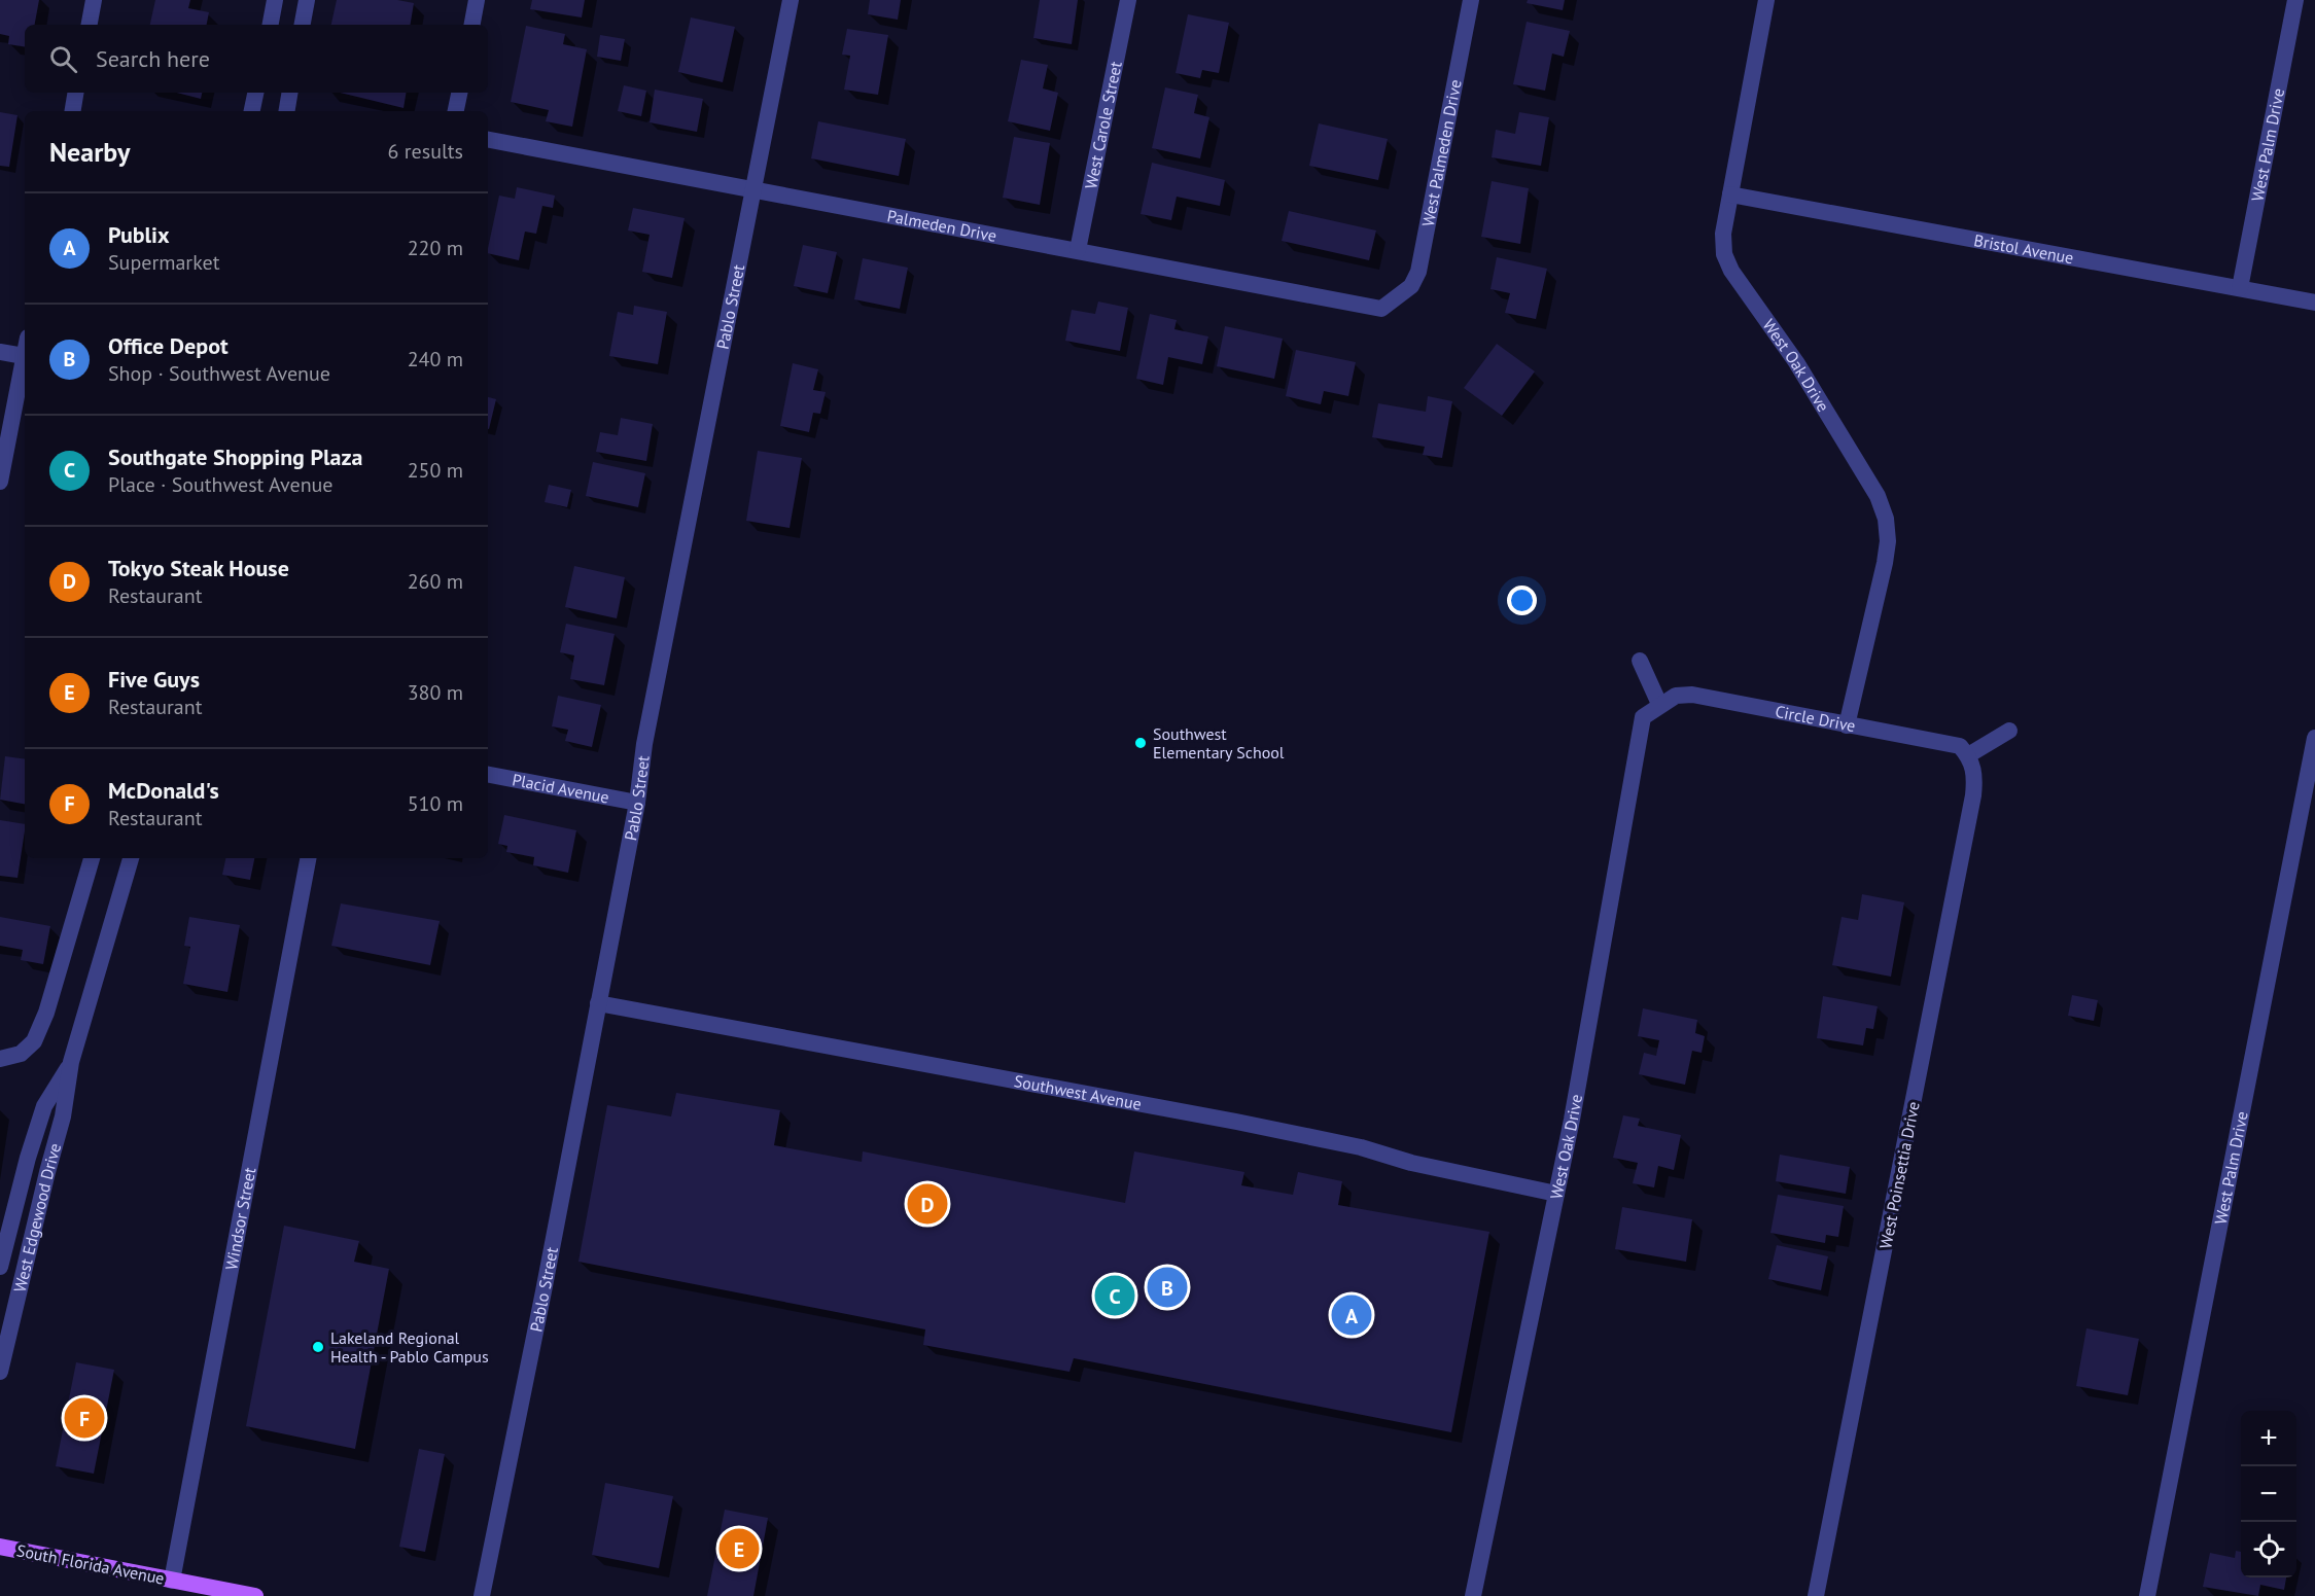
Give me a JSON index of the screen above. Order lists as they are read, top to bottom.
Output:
{
  "streets": {
    "main road": ["South Florida Avenue"],
    "street": [
      "West Carole Street",
      "West Palm Drive",
      "West Palmeden Drive",
      "Palmeden Drive",
      "Bristol Avenue",
      "Pablo Street",
      "West Oak Drive",
      "Circle Drive",
      "Placid Avenue",
      "Southwest Avenue",
      "West Poinsettia Drive",
      "West Edgewood Drive",
      "Windsor Street"
    ]
  },
  "crossings": [
    ["West Carole Street", "Palmeden Drive"],
    ["West Palm Drive", "Bristol Avenue"],
    ["West Palmeden Drive", "Palmeden Drive"],
    ["Palmeden Drive", "Pablo Street"],
    ["Bristol Avenue", "West Oak Drive"],
    ["Pablo Street", "Placid Avenue"],
    ["Pablo Street", "Southwest Avenue"],
    ["West Oak Drive", "Circle Drive"],
    ["West Oak Drive", "Southwest Avenue"],
    ["Circle Drive", "West Poinsettia Drive"],
    ["Windsor Street", "South Florida Avenue"]
  ],
  "places": ["Southwest Elementary School", "Lakeland Regional Health - Pablo Campus"],
  "page": {
    "search": "Search here",
    "heading": ["Nearby", "6 results"],
    "list": [
      {
        "mark": "A",
        "name": "Publix",
        "note": "Supermarket",
        "value": "220 m"
      },
      {
        "mark": "B",
        "name": "Office Depot",
        "note": "Shop · Southwest Avenue",
        "value": "240 m"
      },
      {
        "mark": "C",
        "name": "Southgate Shopping Plaza",
        "note": "Place · Southwest Avenue",
        "value": "250 m"
      },
      {
        "mark": "D",
        "name": "Tokyo Steak House",
        "note": "Restaurant",
        "value": "260 m"
      },
      {
        "mark": "E",
        "name": "Five Guys",
        "note": "Restaurant",
        "value": "380 m"
      },
      {
        "mark": "F",
        "name": "McDonald's",
        "note": "Restaurant",
        "value": "510 m"
      }
    ],
    "pins": [
      "D",
      "B",
      "C",
      "A",
      "F",
      "E"
    ],
    "map_buttons": ["+", "−"]
  }
}
